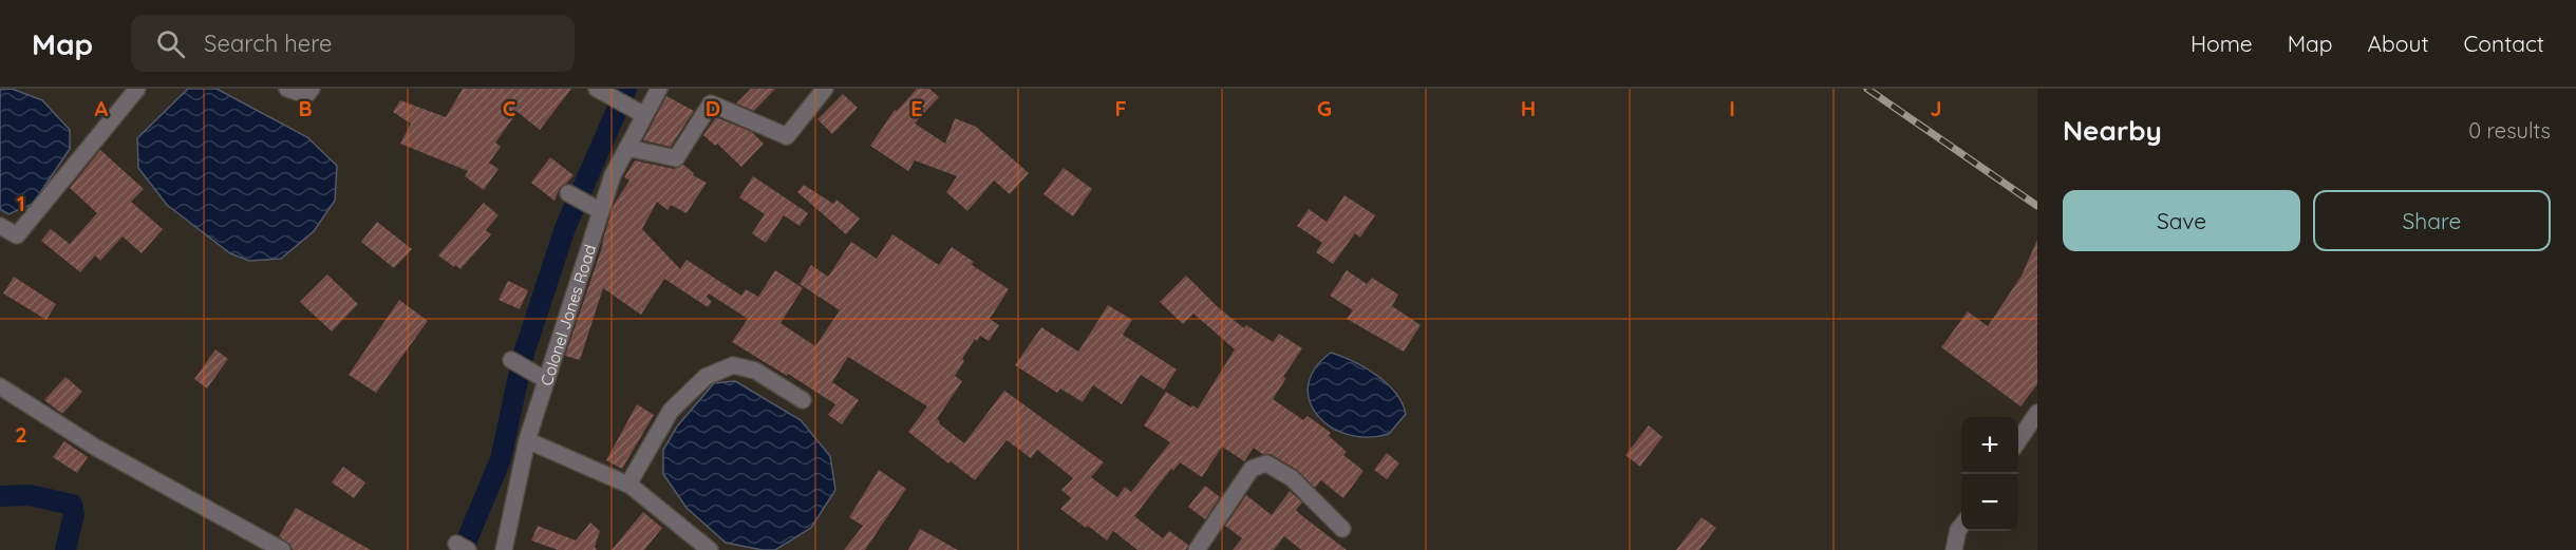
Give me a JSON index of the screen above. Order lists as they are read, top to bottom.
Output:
{
  "streets": {
    "street": ["Colonel Jones Road"]
  },
  "page": {
    "header": "Map",
    "search": "Search here",
    "nav": [
      "Home",
      "Map",
      "About",
      "Contact"
    ],
    "heading": ["Nearby", "0 results"],
    "buttons": ["Save", "Share"],
    "map_buttons": ["+", "−"]
  },
  "grid": {
    "columns": [
      "A",
      "B",
      "C",
      "D",
      "E",
      "F",
      "G",
      "H",
      "I",
      "J"
    ],
    "rows": ["1", "2"]
  }
}
